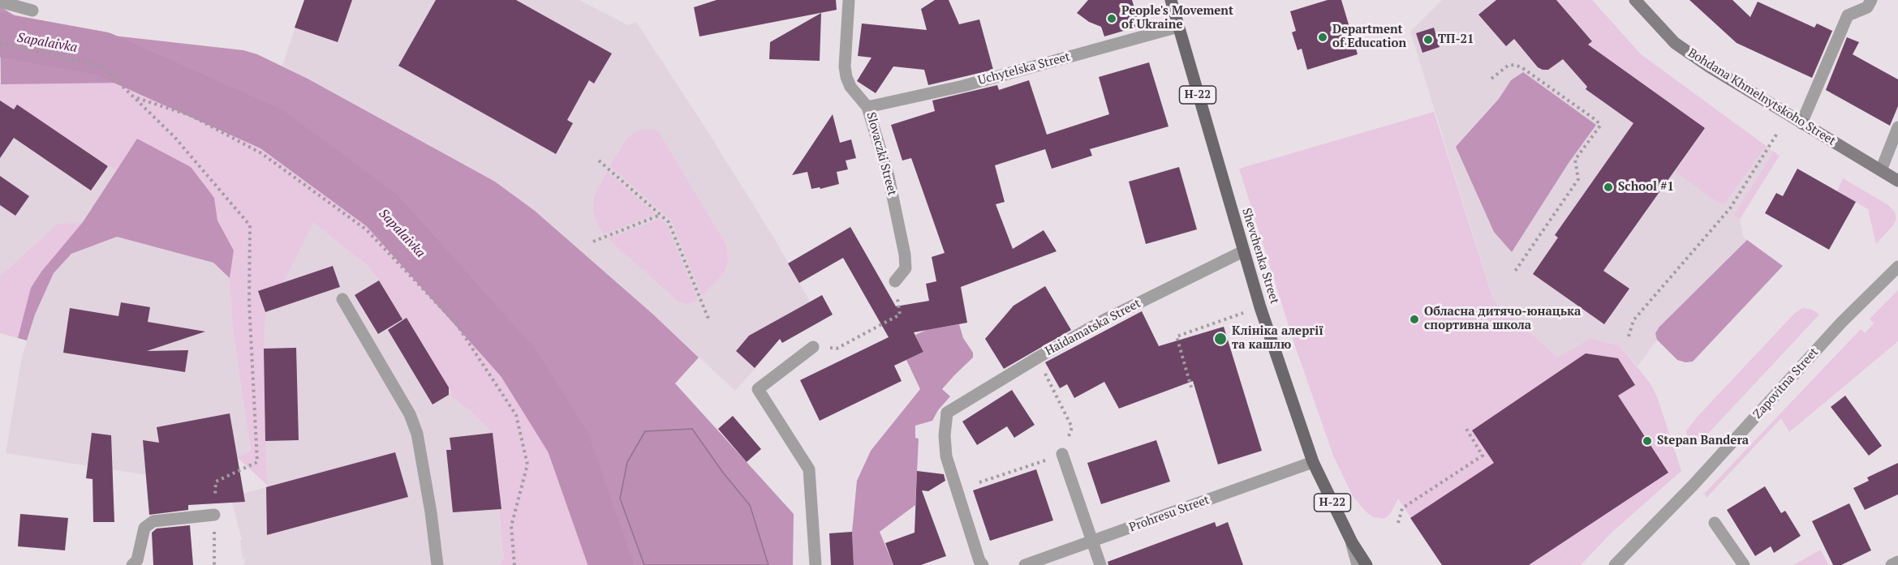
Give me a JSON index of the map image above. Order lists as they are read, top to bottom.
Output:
{
  "streets": {
    "main road": ["Н-22", "Bohdana Khmelnytskoho Street", "Shevchenka Street"],
    "street": [
      "Uchytelska Street",
      "Slovaczki Street",
      "Haidamatska Street",
      "Zapovitna Street",
      "Prohresu Street"
    ]
  },
  "crossings": [
    ["Uchytelska Street", "Slovaczki Street"],
    ["Uchytelska Street", "Shevchenka Street"],
    ["Shevchenka Street", "Haidamatska Street"],
    ["Shevchenka Street", "Prohresu Street"]
  ],
  "water": ["Sapalaivka"],
  "places": [
    "People's Movement of Ukraine",
    "Department of Education",
    "ТП-21",
    "School #1",
    "Обласна дитячо-юнацька спортивна школа",
    "Клініка алергії та кашлю",
    "Stepan Bandera"
  ]
}
